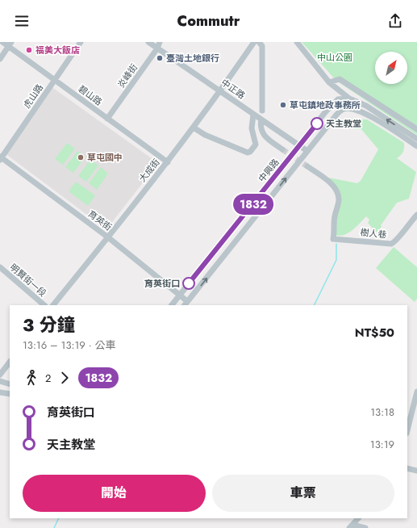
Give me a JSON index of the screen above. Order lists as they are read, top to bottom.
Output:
{
  "streets": {
    "street": [
      "炎峰街",
      "中正路",
      "碧山路",
      "虎山路",
      "大成街",
      "中興路",
      "育英街",
      "樹人巷",
      "明賢街一段"
    ]
  },
  "crossings": [
    ["炎峰街", "中正路"],
    ["炎峰街", "碧山路"],
    ["中正路", "大成街"],
    ["中正路", "中興路"],
    ["碧山路", "虎山路"],
    ["碧山路", "大成街"],
    ["虎山路", "育英街"],
    ["大成街", "育英街"],
    ["中興路", "育英街"]
  ],
  "parks": ["中山公園"],
  "places": [
    "福美大飯店",
    "臺灣土地銀行",
    "草屯鎮地政事務所",
    "天主教堂",
    "草屯國中",
    "育英街口"
  ],
  "lines": ["bus line 1832"],
  "north": "top right",
  "page": {
    "header": "Commutr",
    "on_map": "1832",
    "heading": ["3 分鐘", "13:16 – 13:19 · 公車", "NT$50"],
    "legs": ["2", "1832"],
    "list": [
      {
        "name": "育英街口",
        "value": "13:18"
      },
      {
        "name": "天主教堂",
        "value": "13:19"
      }
    ],
    "buttons": ["開始", "車票"]
  }
}
